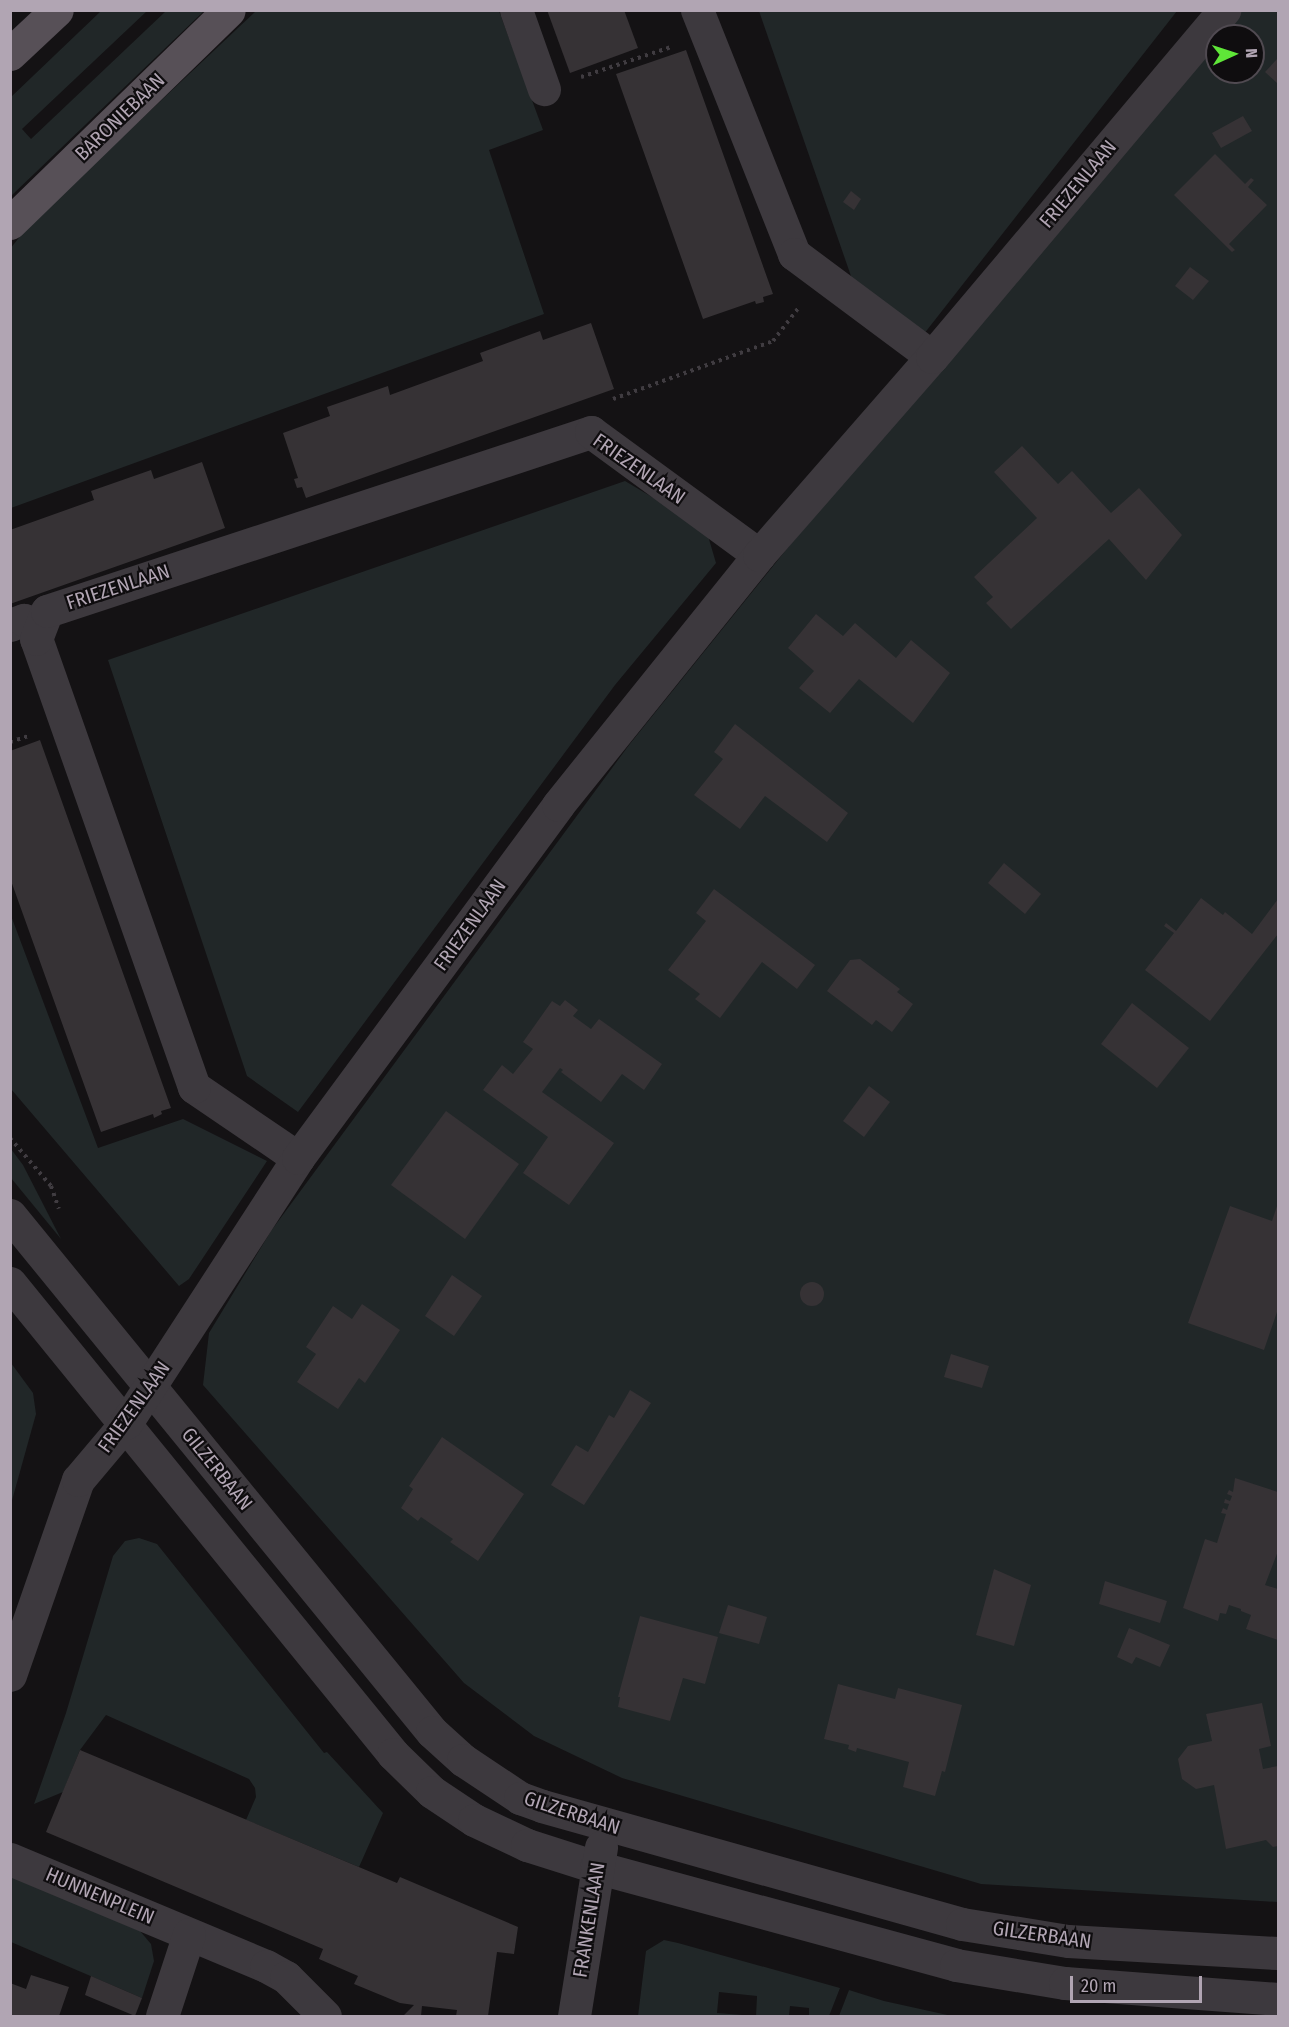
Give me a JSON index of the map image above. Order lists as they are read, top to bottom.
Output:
{
  "streets": {
    "main road": ["BARONIEBAAN"],
    "street": [
      "FRIEZENLAAN",
      "GILZERBAAN",
      "HUNNENPLEIN",
      "FRANKENLAAN"
    ]
  },
  "crossings": [
    ["FRIEZENLAAN", "GILZERBAAN"],
    ["GILZERBAAN", "FRANKENLAAN"]
  ],
  "scale_bar": "20 m",
  "north": "right"
}
